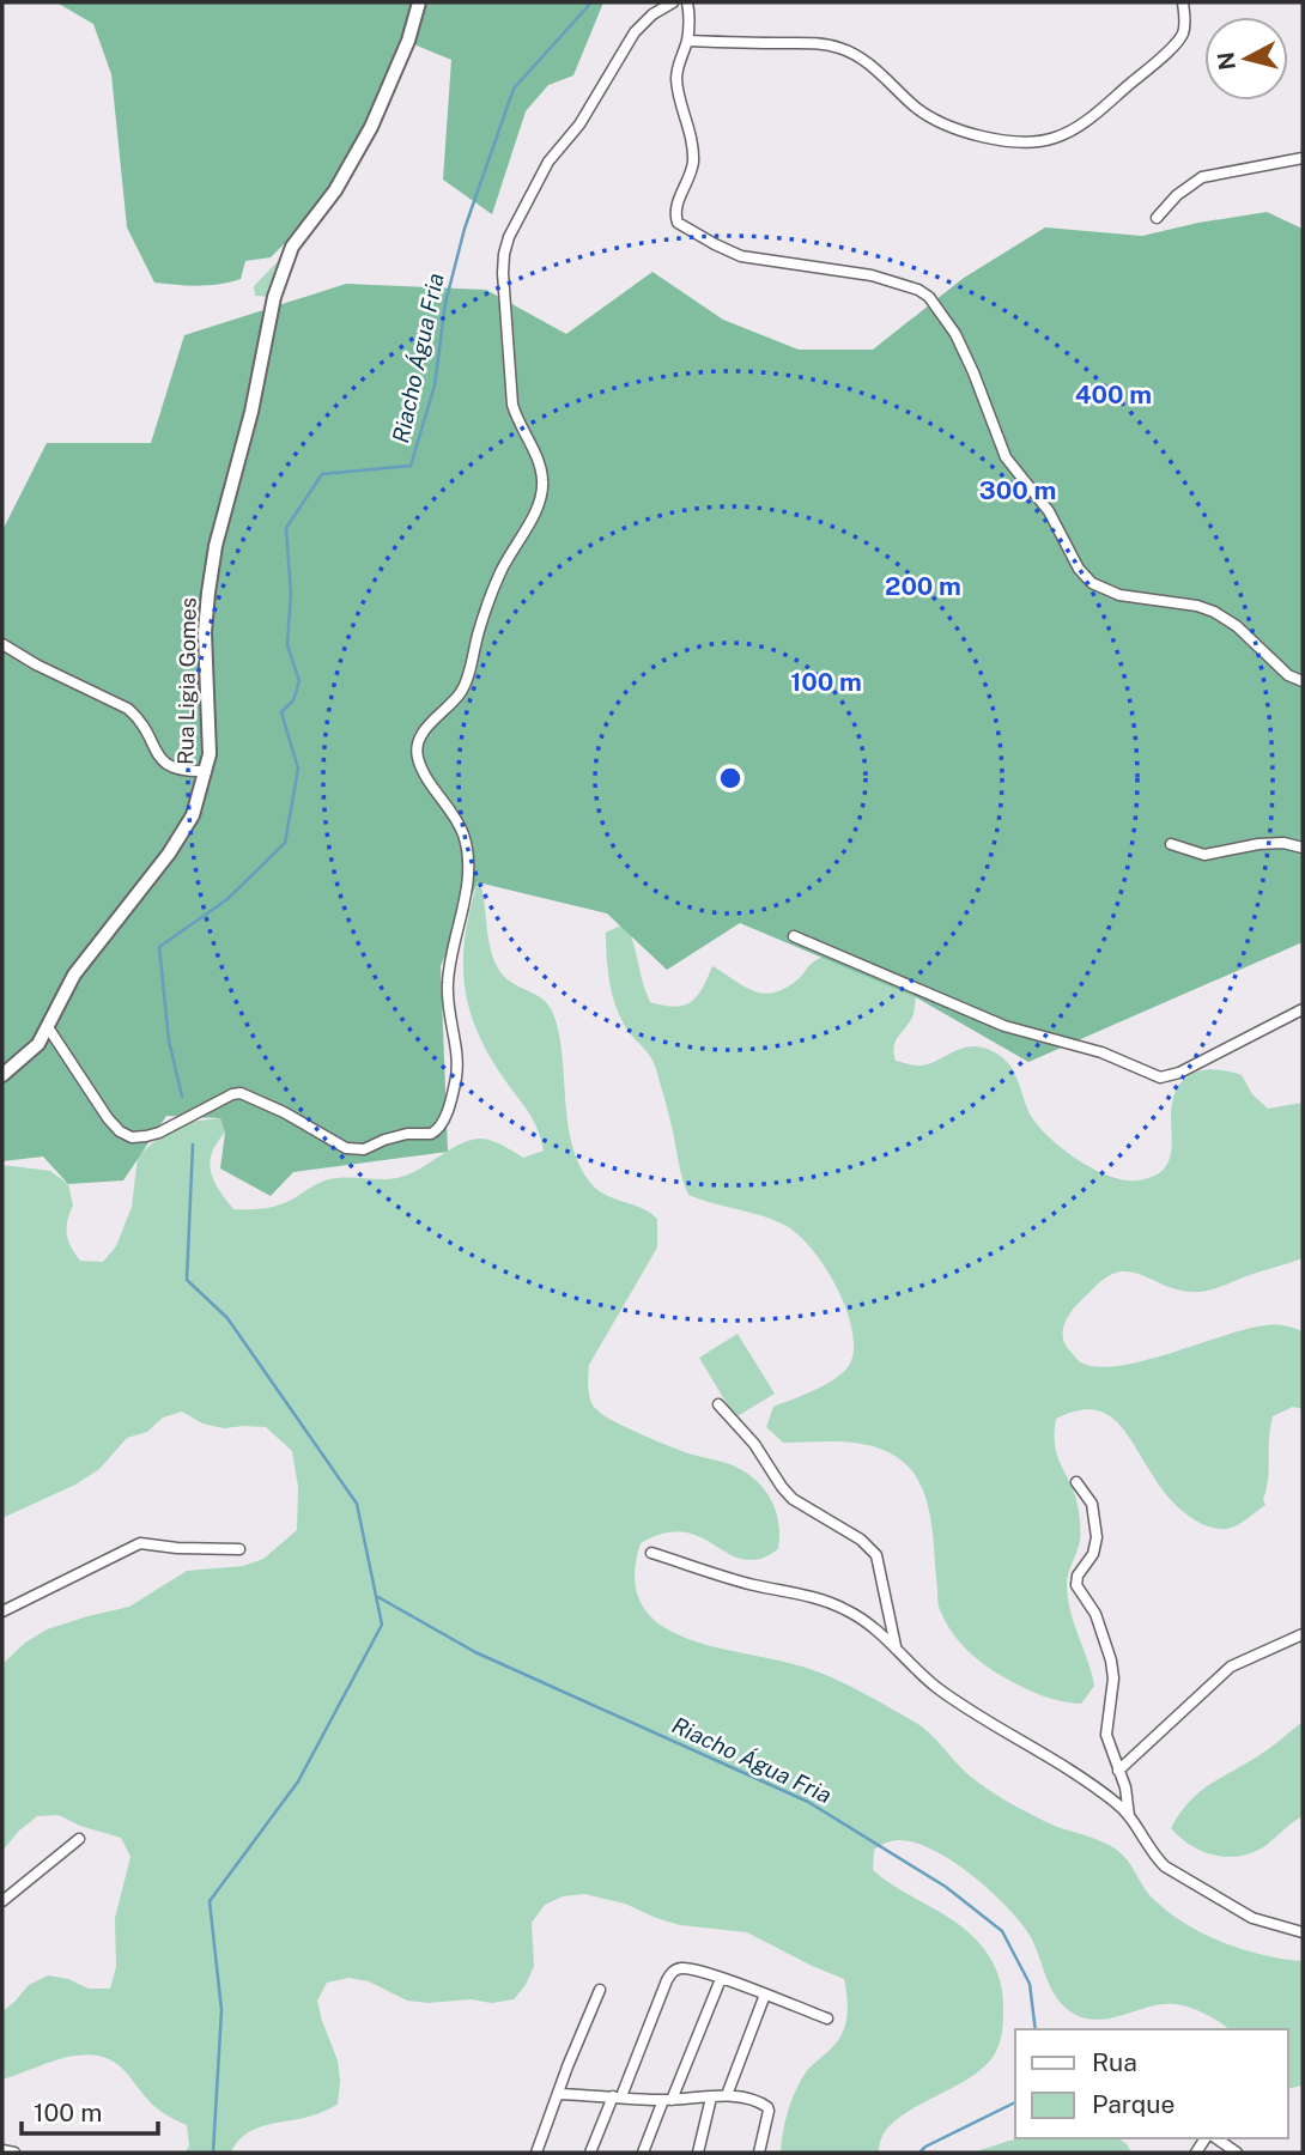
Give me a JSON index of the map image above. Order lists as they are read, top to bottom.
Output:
{
  "streets": {
    "street": ["Rua Ligia Gomes"]
  },
  "water": ["Riacho Água Fria"],
  "legend": ["Rua", "Parque"],
  "scale_bar": "100 m",
  "north": "left",
  "rings": [
    "400 m",
    "300 m",
    "200 m",
    "100 m"
  ]
}
